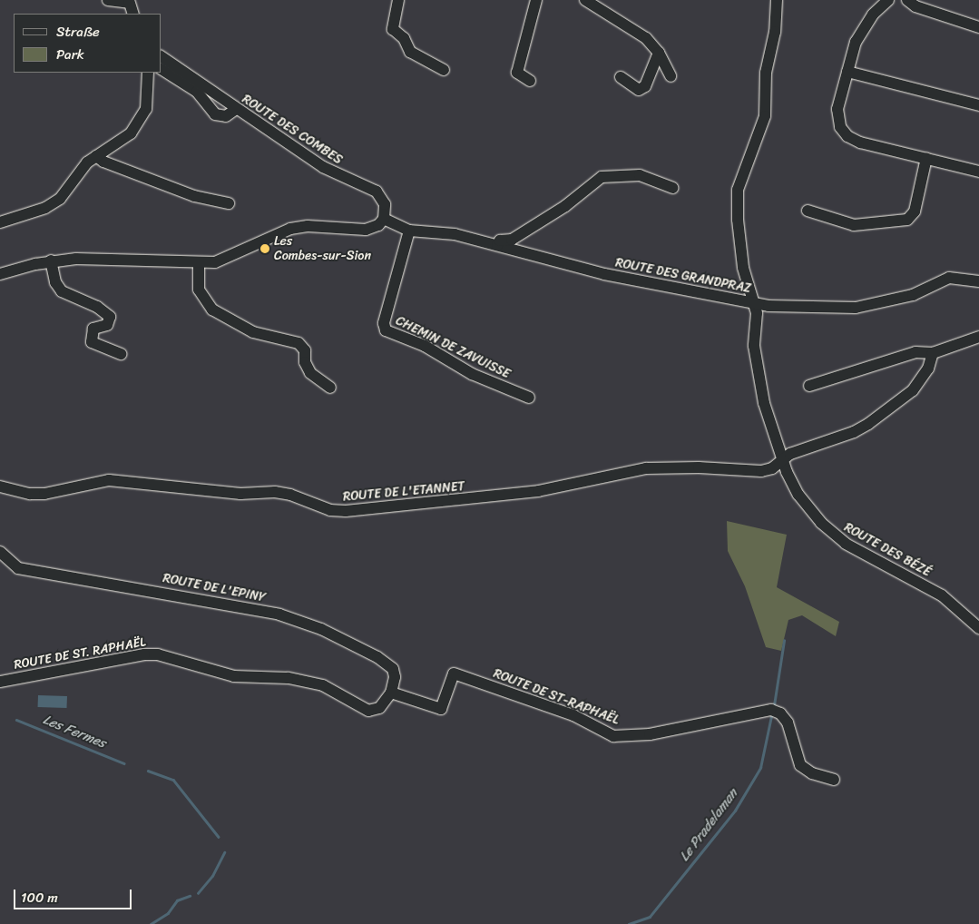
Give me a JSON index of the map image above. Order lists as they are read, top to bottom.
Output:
{
  "streets": {
    "street": [
      "ROUTE DES COMBES",
      "ROUTE DES GRANDPRAZ",
      "CHEMIN DE ZAVUISSE",
      "ROUTE DE L'ETANNET",
      "ROUTE DES BÉZÉ",
      "ROUTE DE L'EPINY",
      "ROUTE DE ST. RAPHAËL",
      "ROUTE DE ST-RAPHAËL"
    ]
  },
  "crossings": [
    ["ROUTE DES COMBES", "ROUTE DES GRANDPRAZ"],
    ["ROUTE DES GRANDPRAZ", "CHEMIN DE ZAVUISSE"],
    ["ROUTE DES GRANDPRAZ", "ROUTE DES BÉZÉ"],
    ["ROUTE DE L'ETANNET", "ROUTE DES BÉZÉ"],
    ["ROUTE DE L'EPINY", "ROUTE DE ST. RAPHAËL"],
    ["ROUTE DE L'EPINY", "ROUTE DE ST-RAPHAËL"],
    ["ROUTE DE ST. RAPHAËL", "ROUTE DE ST-RAPHAËL"]
  ],
  "water": ["Les Fermes", "Le Pradelaman"],
  "places": ["Les Combes-sur-Sion"],
  "legend": ["Straße", "Park"],
  "scale_bar": "100 m"
}
